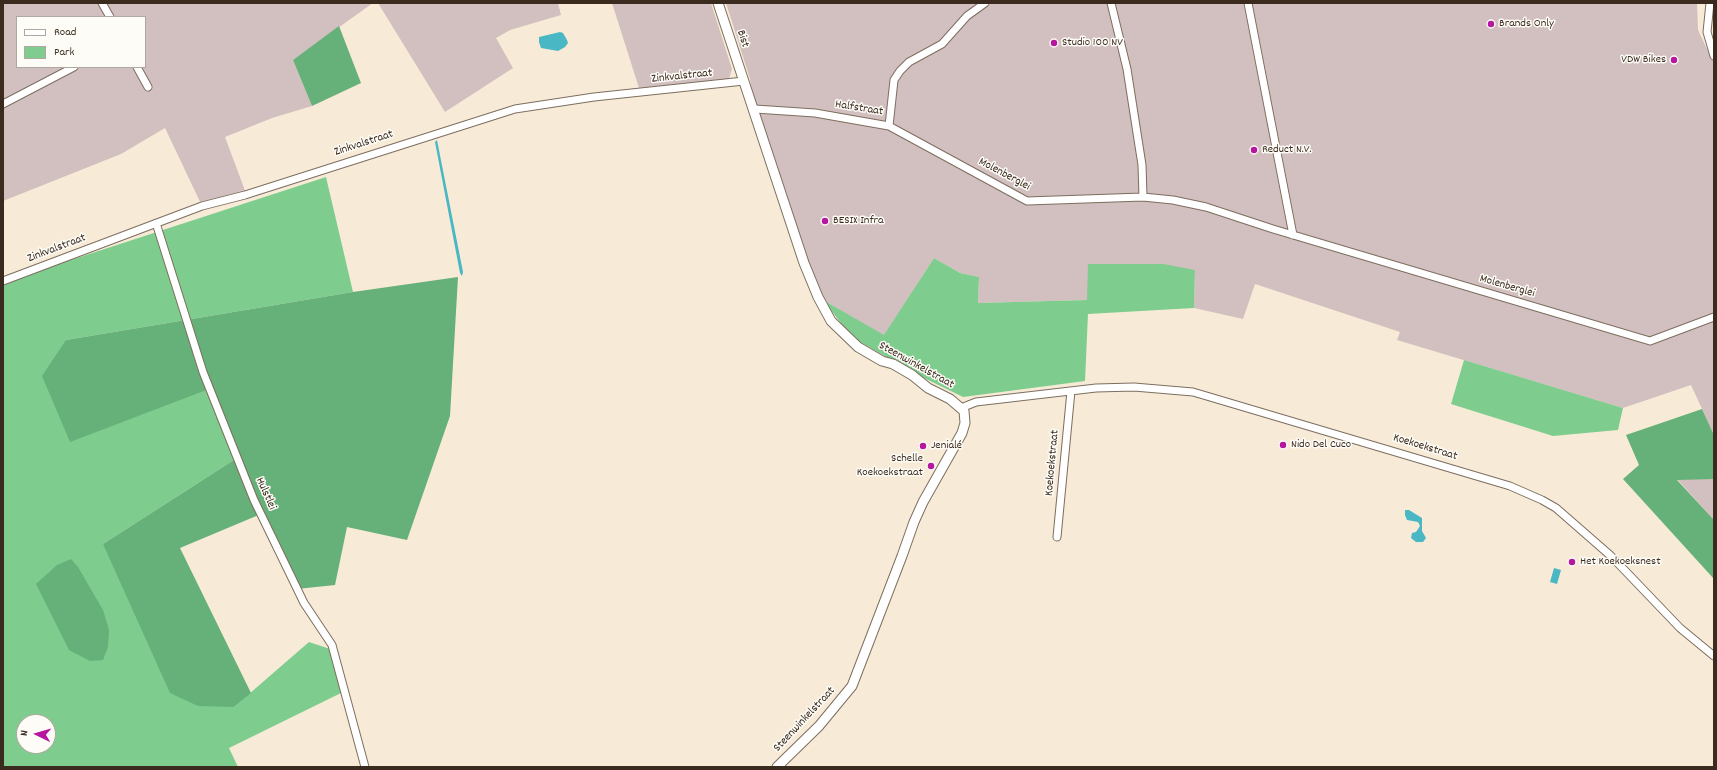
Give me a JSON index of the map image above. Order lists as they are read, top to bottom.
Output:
{
  "streets": {
    "street": [
      "Bist",
      "Zinkvalstraat",
      "Halfstraat",
      "Molenberglei",
      "Steenwinkelstraat",
      "Koekoekstraat",
      "Hulstlei"
    ]
  },
  "crossings": [
    ["Bist", "Zinkvalstraat"],
    ["Bist", "Steenwinkelstraat"],
    ["Zinkvalstraat", "Steenwinkelstraat"],
    ["Zinkvalstraat", "Hulstlei"],
    ["Halfstraat", "Molenberglei"],
    ["Halfstraat", "Steenwinkelstraat"],
    ["Steenwinkelstraat", "Koekoekstraat"]
  ],
  "places": [
    "Brands Only",
    "Studio 100 NV",
    "VDW Bikes",
    "Reduct N.V.",
    "BESIX Infra",
    "Nido Del Cuco",
    "Jenialé",
    "Schelle Koekoekstraat",
    "Het Koekoeksnest"
  ],
  "legend": ["Road", "Park"],
  "north": "left"
}
